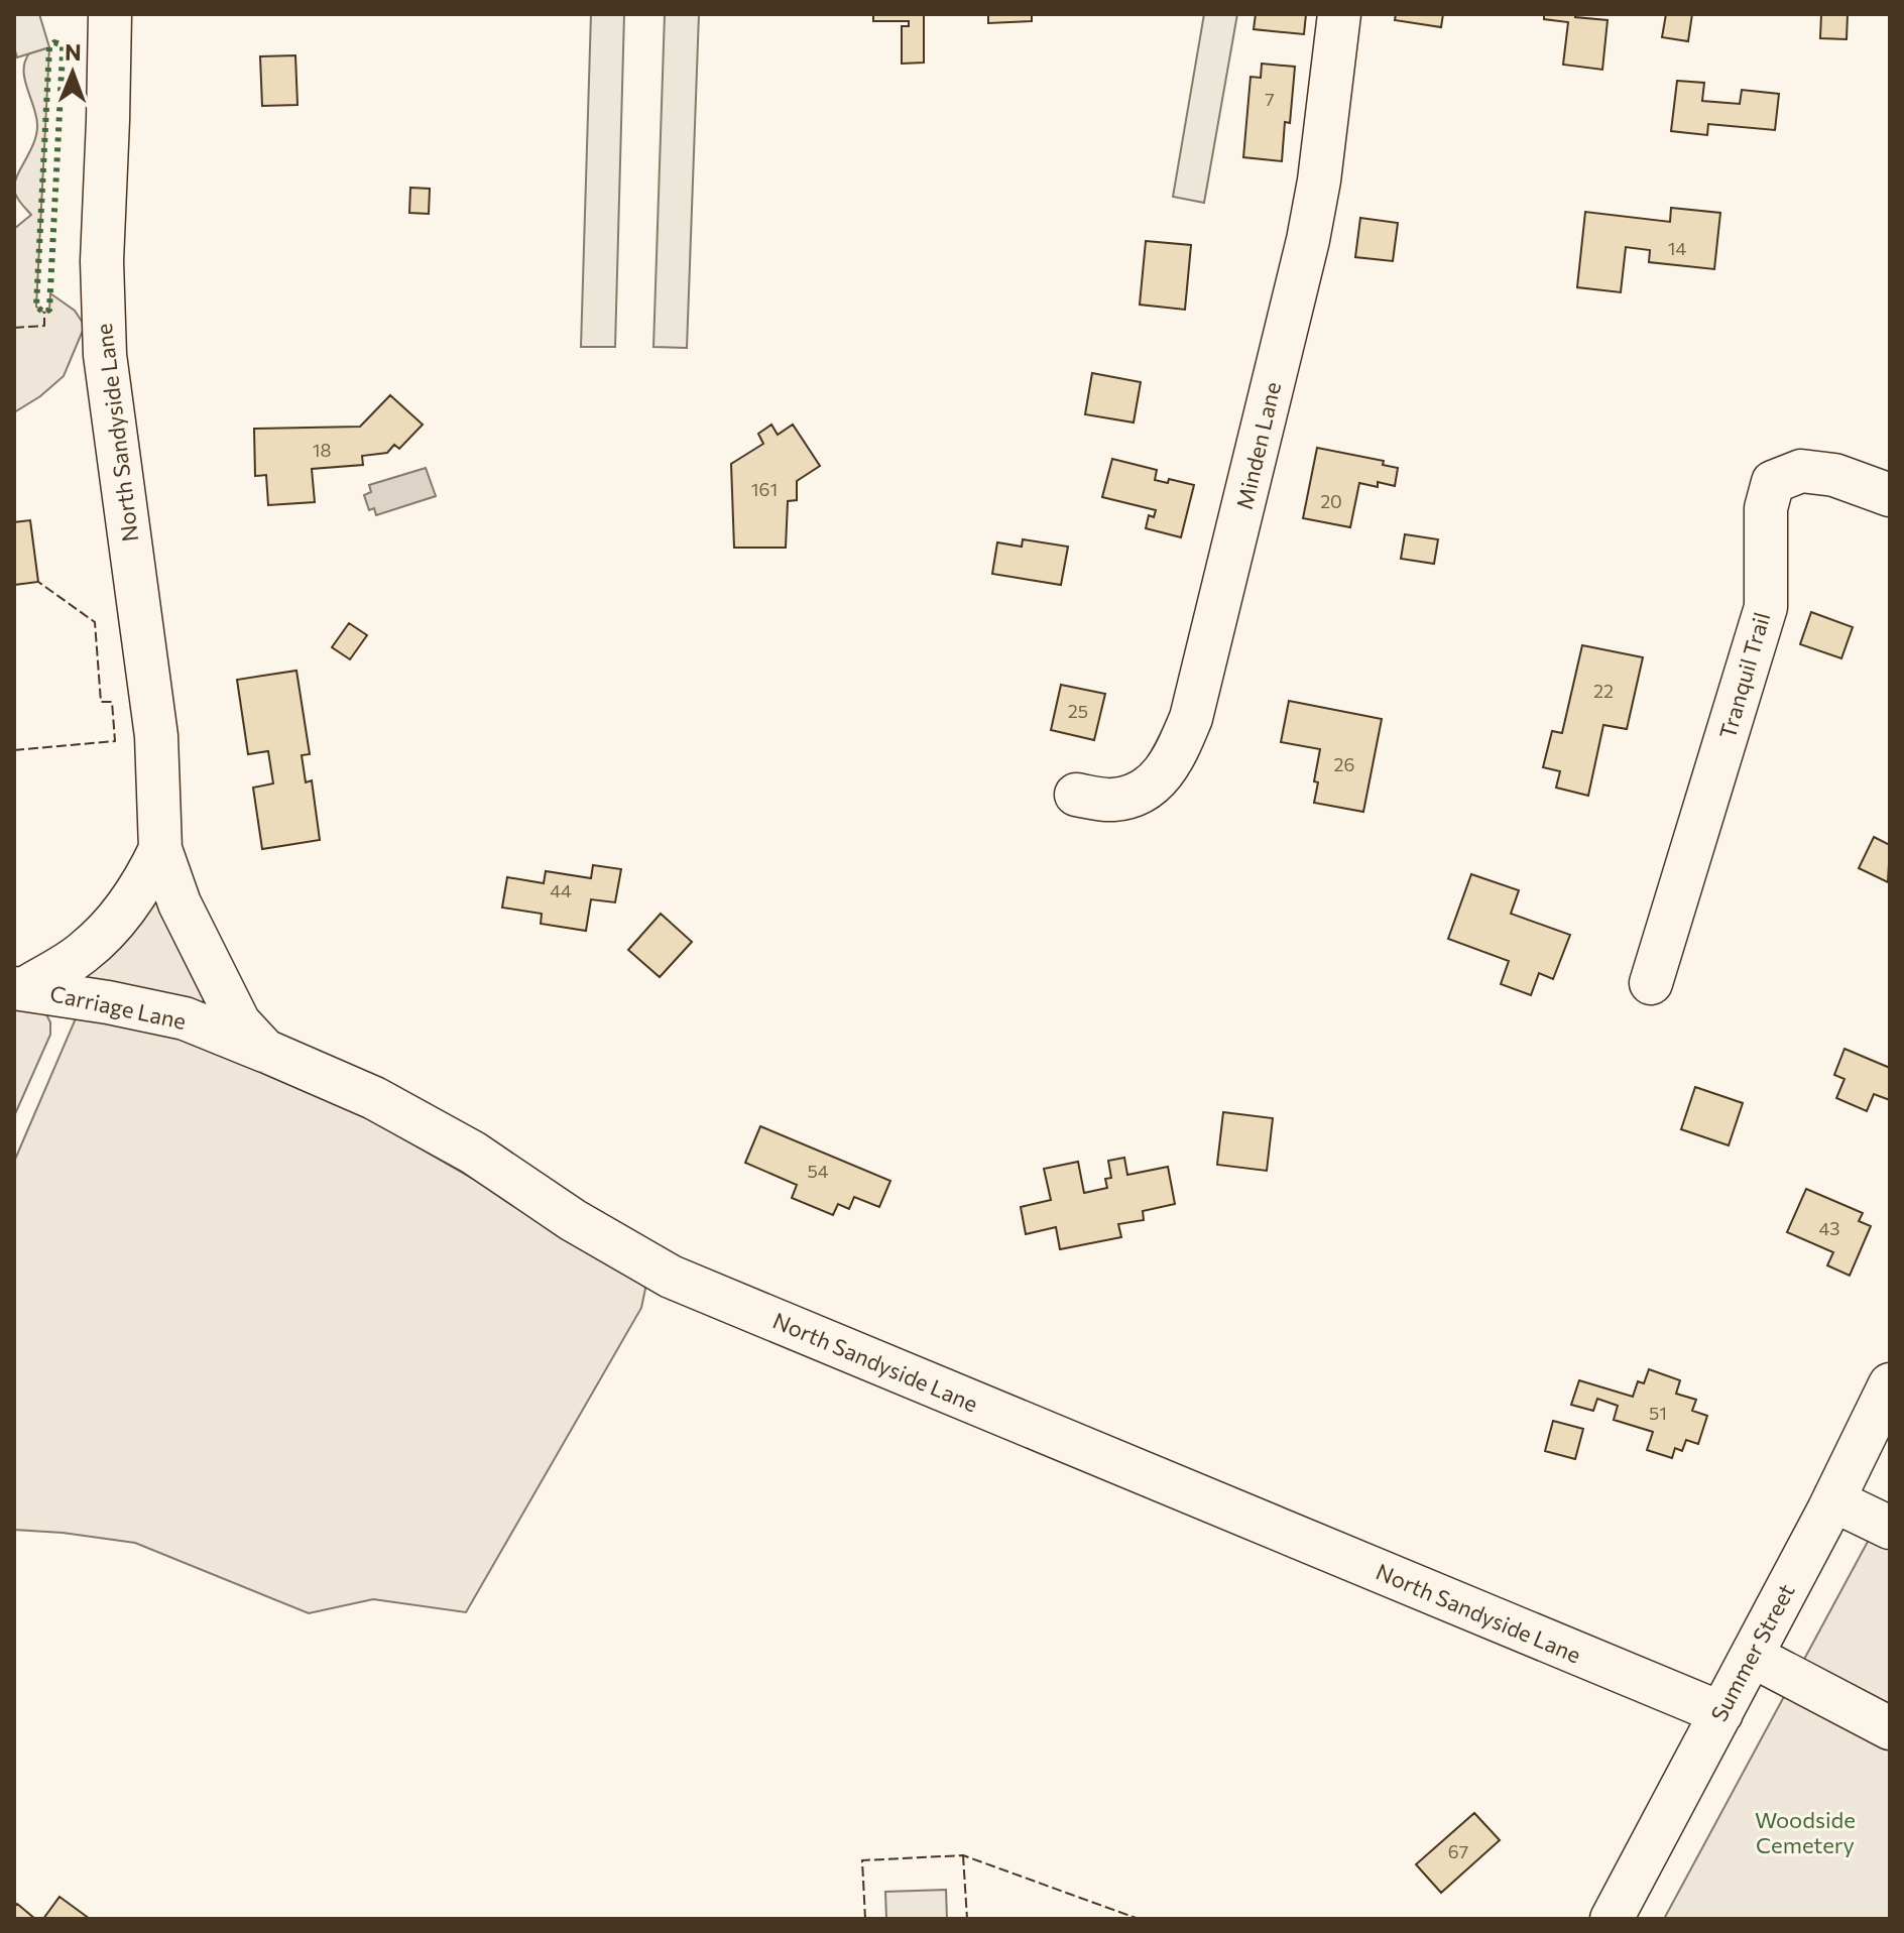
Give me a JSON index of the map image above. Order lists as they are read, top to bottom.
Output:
{
  "streets": {
    "street": [
      "North Sandyside Lane",
      "Minden Lane",
      "Tranquil Trail",
      "Carriage Lane",
      "Summer Street"
    ]
  },
  "crossings": [
    ["North Sandyside Lane", "Carriage Lane"],
    ["North Sandyside Lane", "Summer Street"]
  ],
  "parks": ["Woodside Cemetery"],
  "house_numbers": [
    "7",
    "14",
    "18",
    "161",
    "20",
    "22",
    "25",
    "26",
    "44",
    "54",
    "43",
    "51",
    "67"
  ],
  "north": "top"
}
